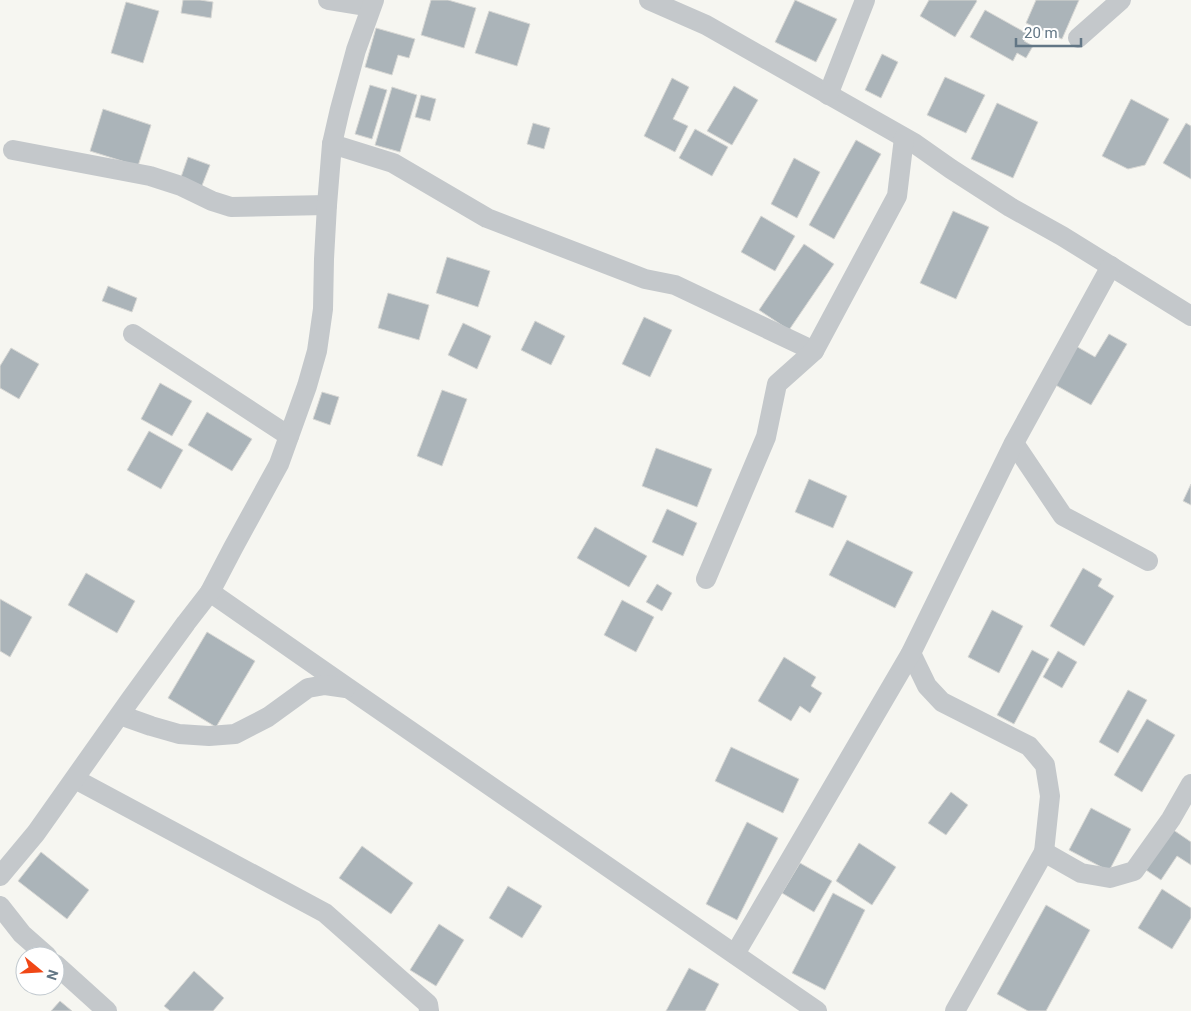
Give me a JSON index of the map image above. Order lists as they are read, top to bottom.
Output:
{
  "scale_bar": "20 m",
  "north": "right"
}
